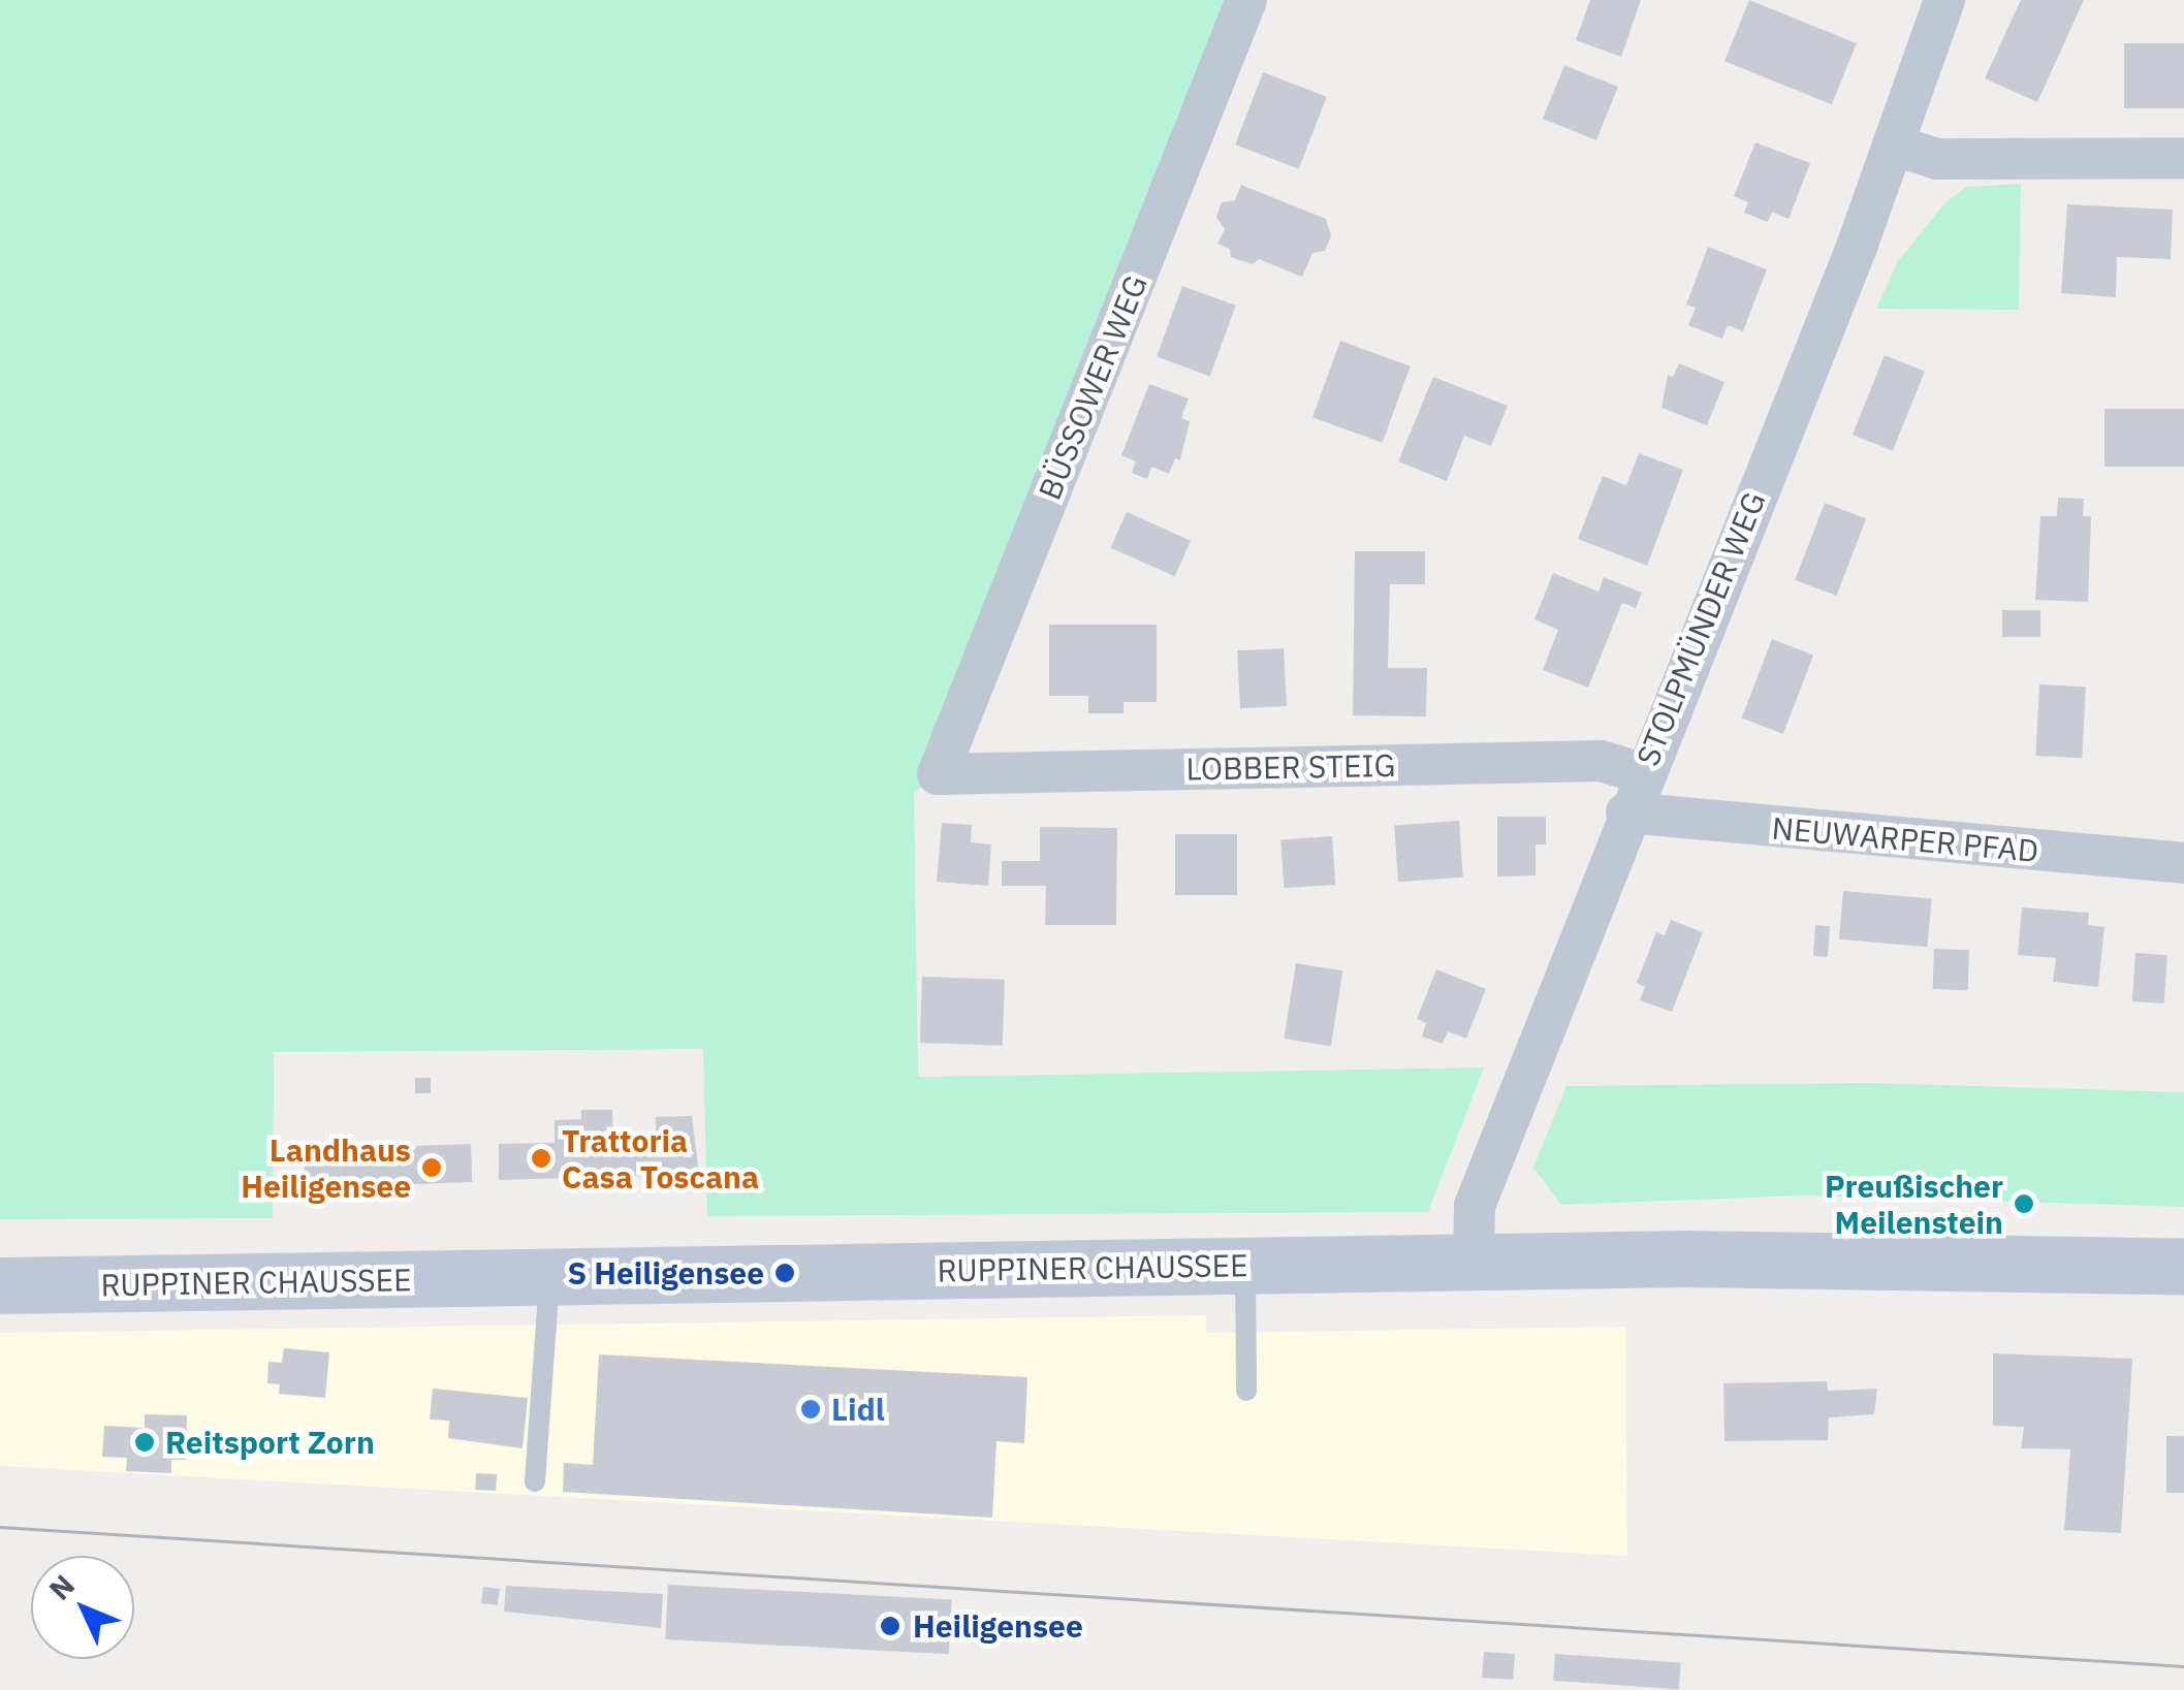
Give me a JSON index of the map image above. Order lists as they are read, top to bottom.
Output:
{
  "streets": {
    "main road": ["RUPPINER CHAUSSEE"],
    "street": [
      "BÜSSOWER WEG",
      "STOLPMÜNDER WEG",
      "LOBBER STEIG",
      "NEUWARPER PFAD"
    ]
  },
  "crossings": [
    ["BÜSSOWER WEG", "LOBBER STEIG"],
    ["STOLPMÜNDER WEG", "LOBBER STEIG"],
    ["STOLPMÜNDER WEG", "NEUWARPER PFAD"],
    ["STOLPMÜNDER WEG", "RUPPINER CHAUSSEE"]
  ],
  "places": [
    "Trattoria Casa Toscana",
    "Landhaus Heiligensee",
    "Preußischer Meilenstein",
    "S Heiligensee",
    "Lidl",
    "Reitsport Zorn",
    "Heiligensee"
  ],
  "north": "top left"
}
